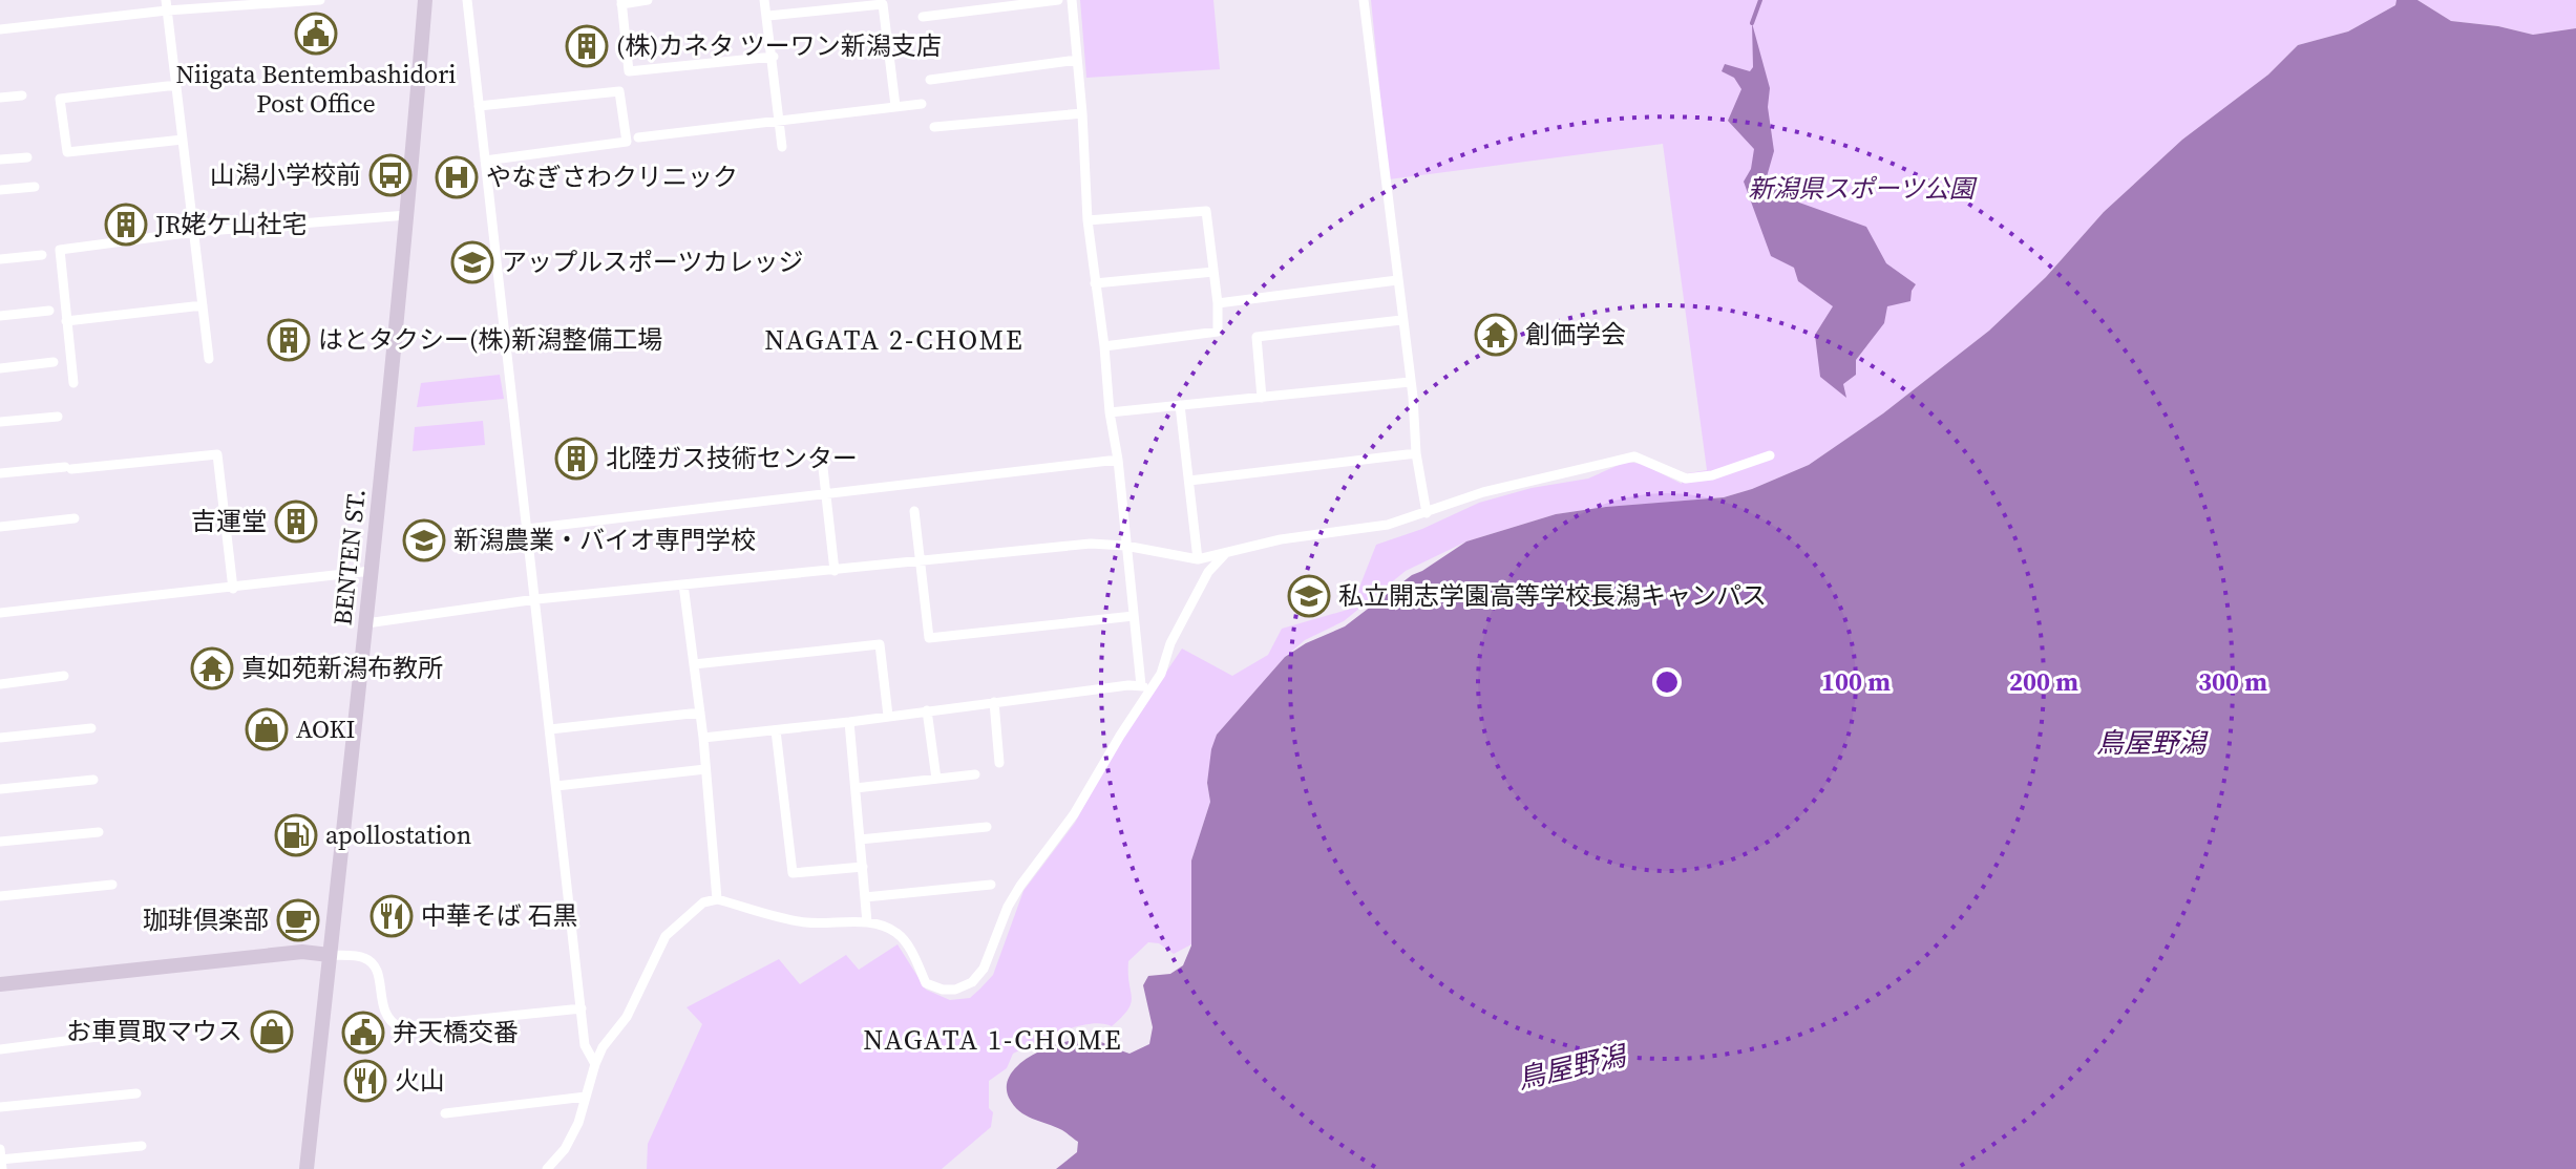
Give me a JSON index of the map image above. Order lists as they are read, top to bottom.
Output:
{
  "streets": {
    "street": ["BENTEN ST."]
  },
  "districts": ["NAGATA 2-CHOME", "NAGATA 1-CHOME"],
  "water": ["鳥屋野潟"],
  "parks": ["新潟県スポーツ公園"],
  "places": {
    "public building": ["Niigata Bentembashidori Post Office", "弁天橋交番"],
    "building": [
      "(株)カネタ ツーワン新潟支店",
      "JR姥ケ山社宅",
      "はとタクシー(株)新潟整備工場",
      "北陸ガス技術センター",
      "吉運堂"
    ],
    "bus stop": ["山潟小学校前"],
    "hospital": ["やなぎさわクリニック"],
    "school or university": ["アップルスポーツカレッジ", "新潟農業・バイオ専門学校", "私立開志学園高等学校長潟キャンパス"],
    "temple": ["創価学会", "真如苑新潟布教所"],
    "shop": ["AOKI", "お車買取マウス"],
    "fuel station": ["apollostation"],
    "restaurant": ["中華そば 石黒", "火山"],
    "cafe": ["珈琲倶楽部"]
  },
  "rings": ["100 m", "200 m", "300 m"]
}
